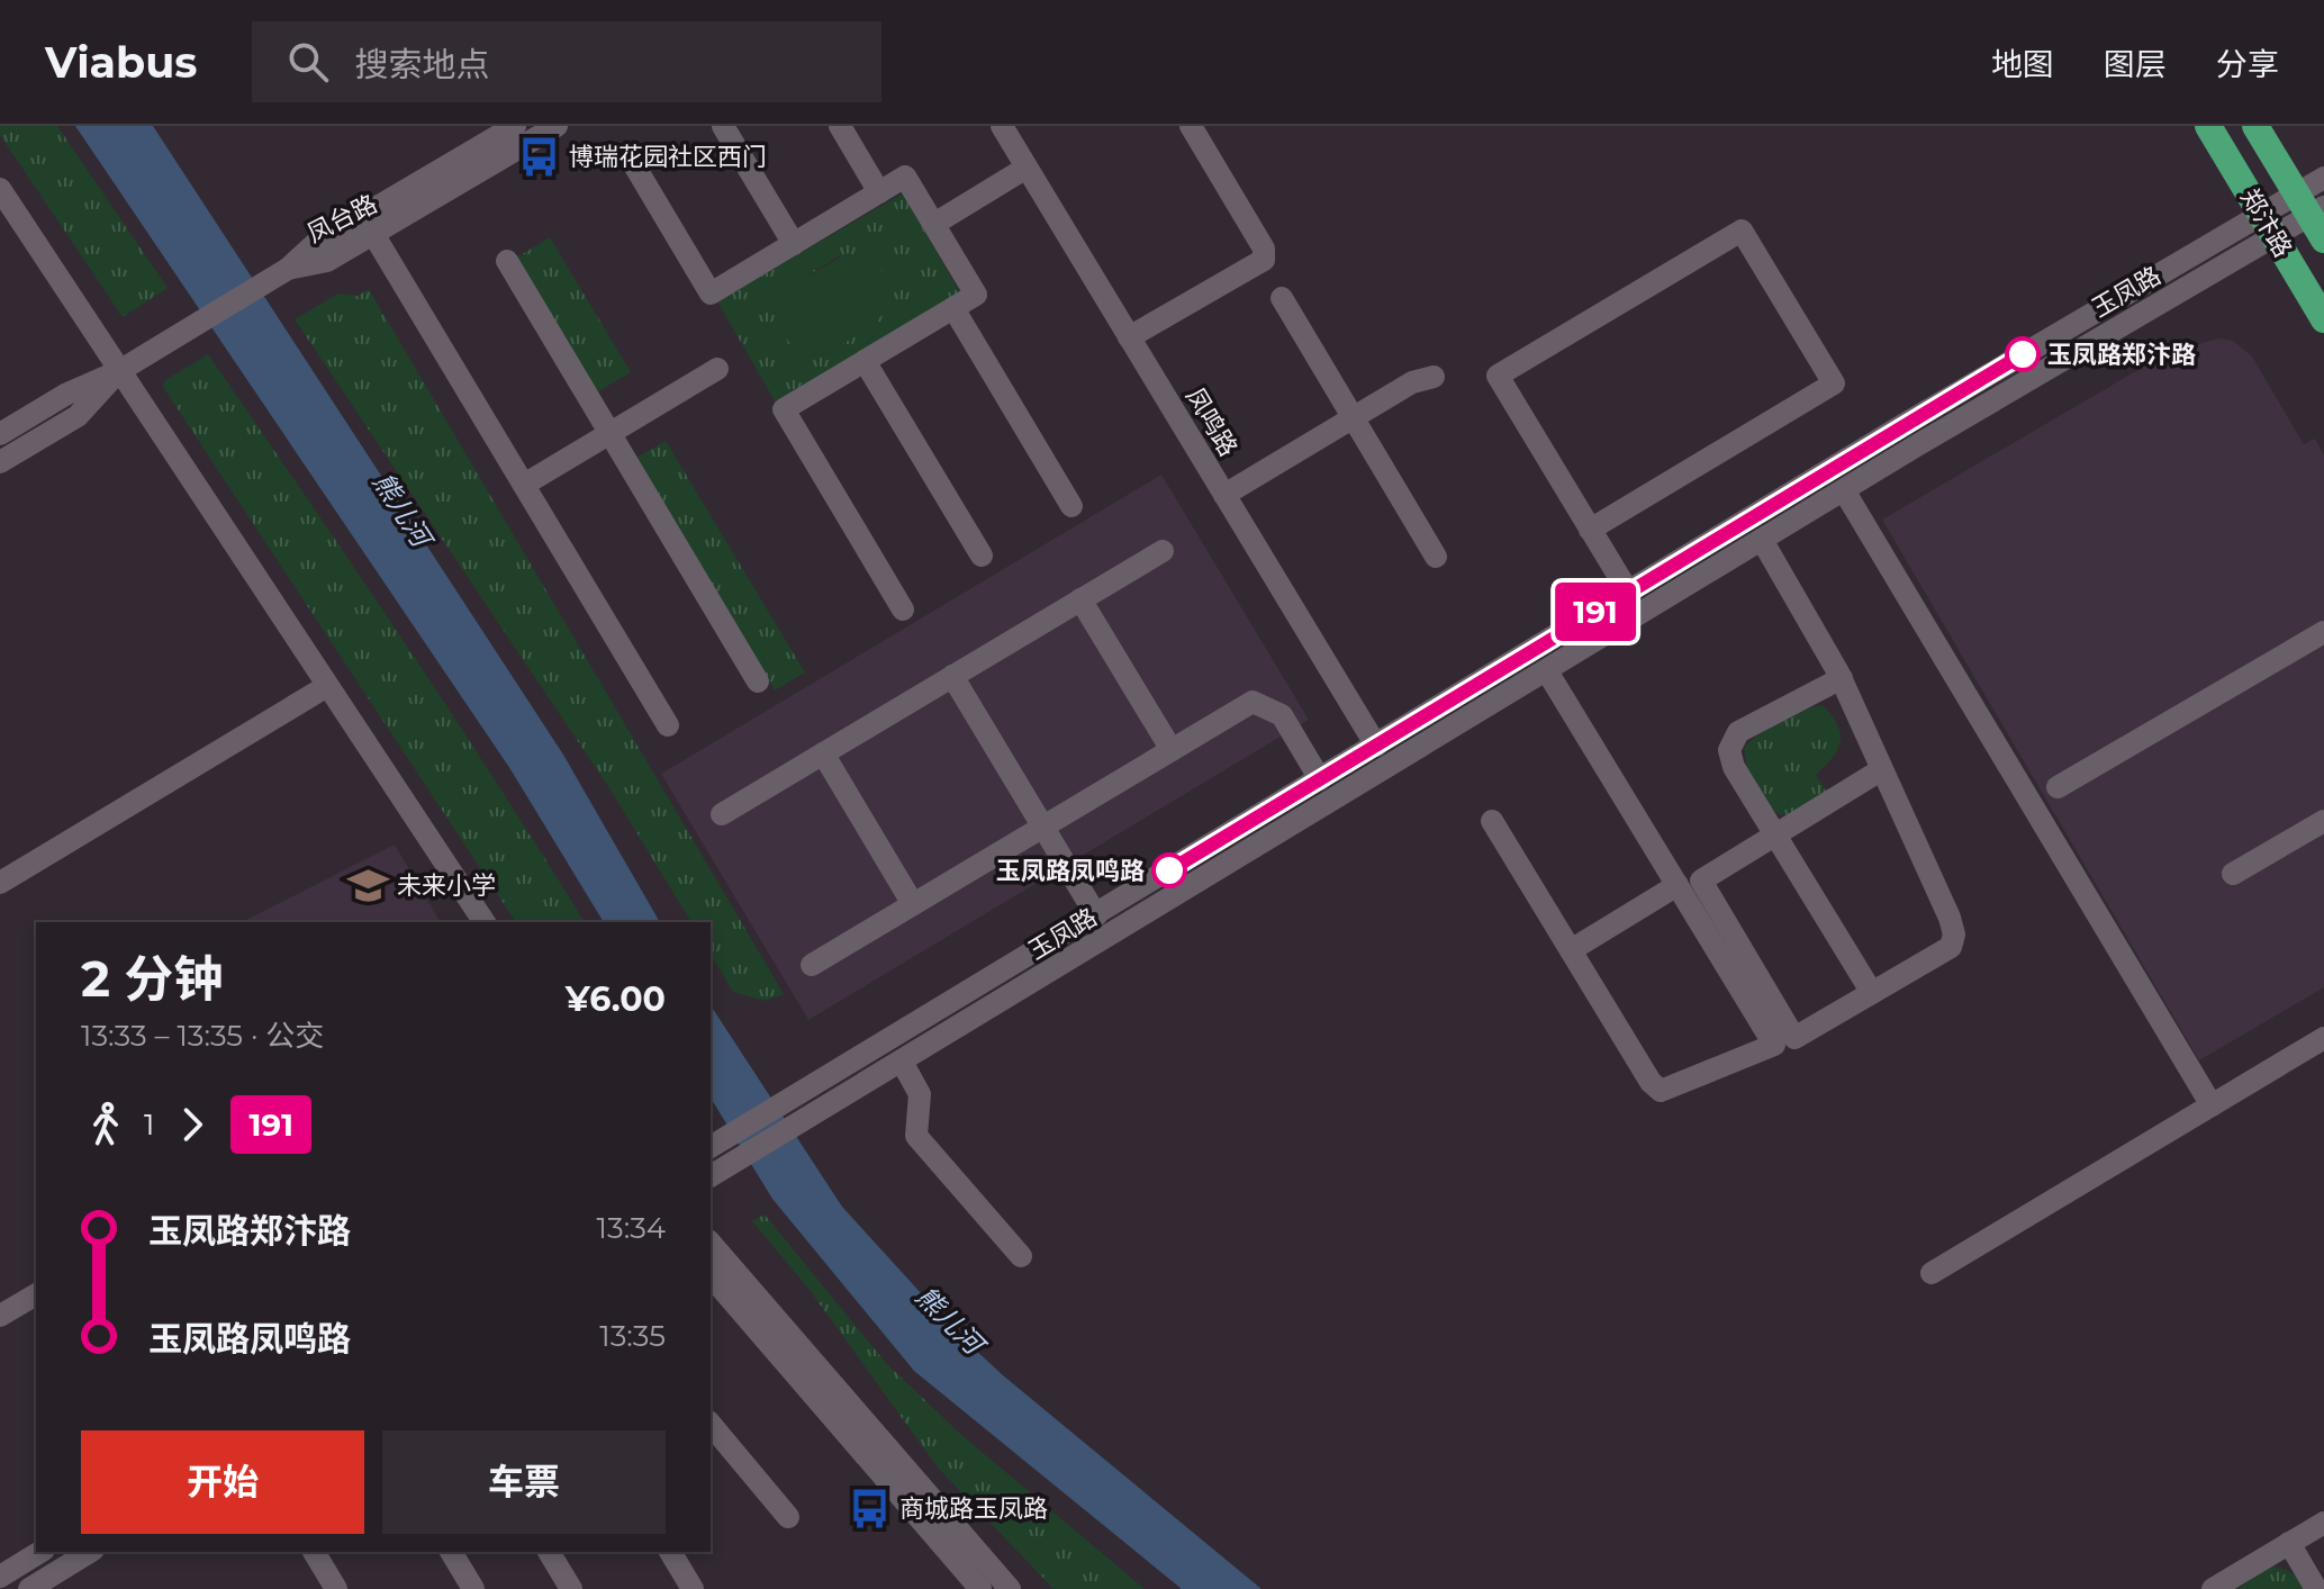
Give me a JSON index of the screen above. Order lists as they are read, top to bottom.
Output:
{
  "streets": {
    "main road": ["郑汴路"],
    "street": ["凤台路", "玉凤路", "凤鸣路"]
  },
  "crossings": [
    ["郑汴路", "玉凤路"],
    ["玉凤路", "凤鸣路"]
  ],
  "water": ["熊儿河"],
  "places": {
    "bus stop": ["博瑞花园社区西门", "商城路玉凤路"],
    "other": ["玉凤路郑汴路", "玉凤路凤鸣路"],
    "school or university": ["未来小学"]
  },
  "lines": ["bus line 191"],
  "page": {
    "header": "Viabus",
    "search": "搜索地点",
    "nav": ["地图", "图层", "分享"],
    "on_map": "191",
    "heading": ["2 分钟", "13:33 – 13:35 · 公交", "¥6.00"],
    "legs": ["1", "191"],
    "list": [
      {
        "name": "玉凤路郑汴路",
        "value": "13:34"
      },
      {
        "name": "玉凤路凤鸣路",
        "value": "13:35"
      }
    ],
    "buttons": ["开始", "车票"]
  }
}
